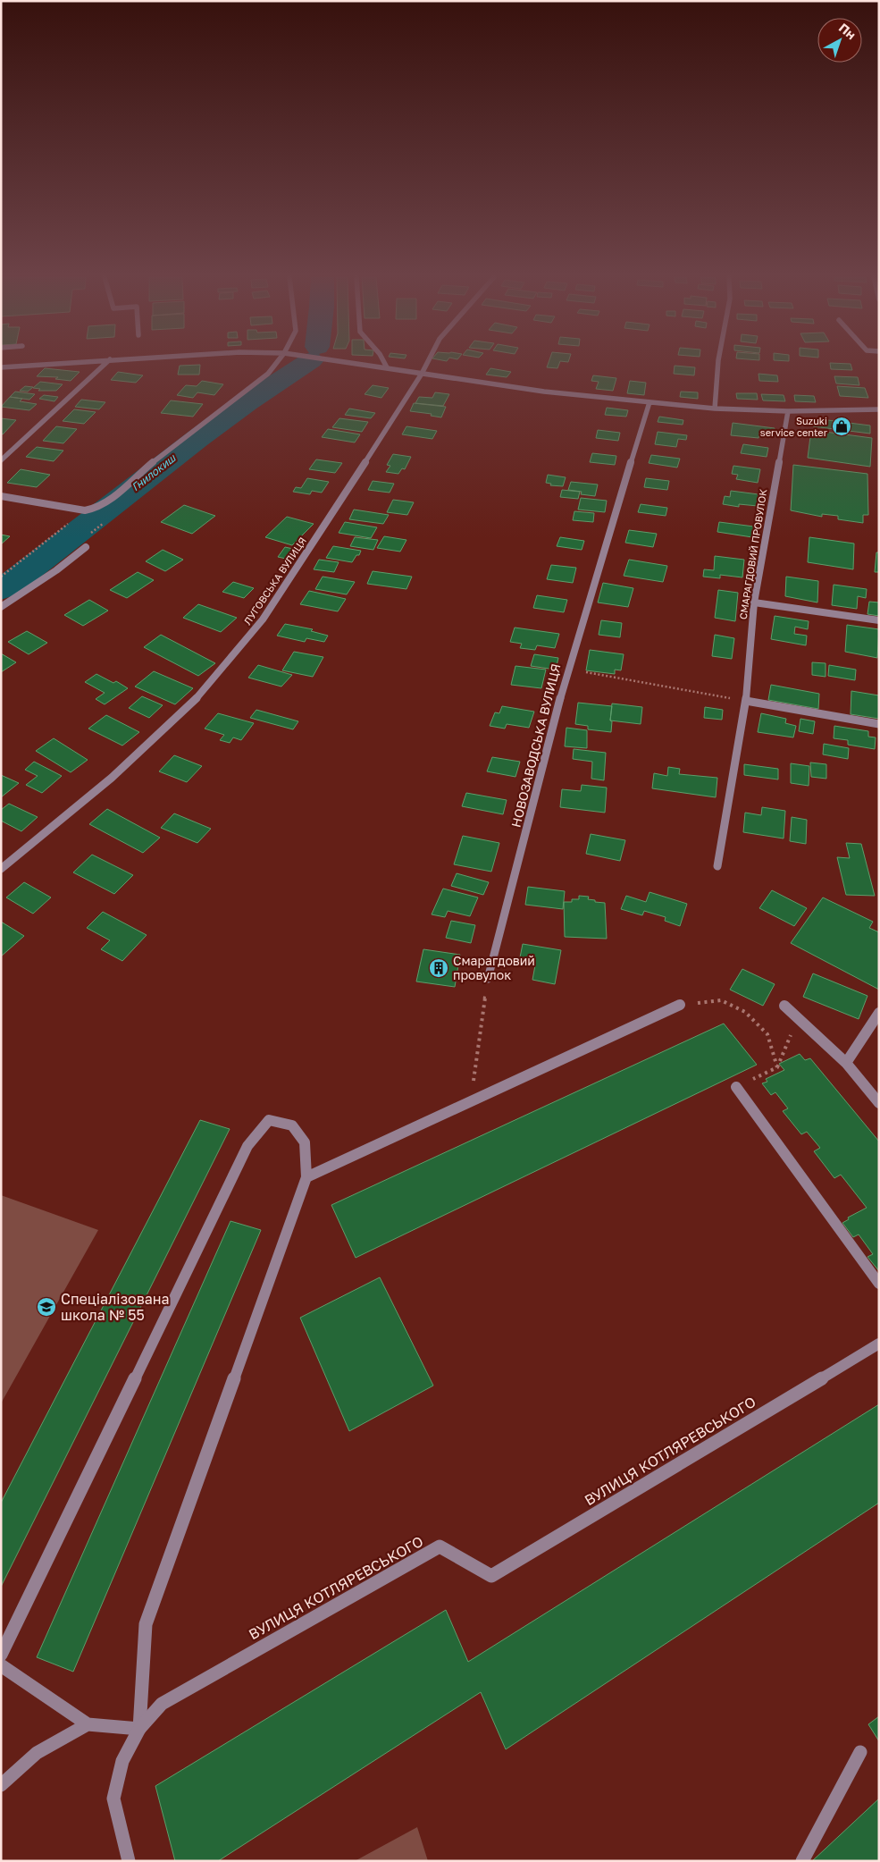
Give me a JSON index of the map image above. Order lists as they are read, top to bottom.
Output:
{
  "streets": {
    "street": [
      "СМАРАГДОВИЙ ПРОВУЛОК",
      "ЛУГОВСЬКА ВУЛИЦЯ",
      "НОВОЗАВОДСЬКА ВУЛИЦЯ",
      "ВУЛИЦЯ КОТЛЯРЕВСЬКОГО"
    ]
  },
  "water": ["Гнилокиш"],
  "places": {
    "shop": ["Suzuki service center"],
    "building": ["Смарагдовий провулок"],
    "school or university": ["Спеціалізована школа № 55"]
  },
  "north": "top right"
}
